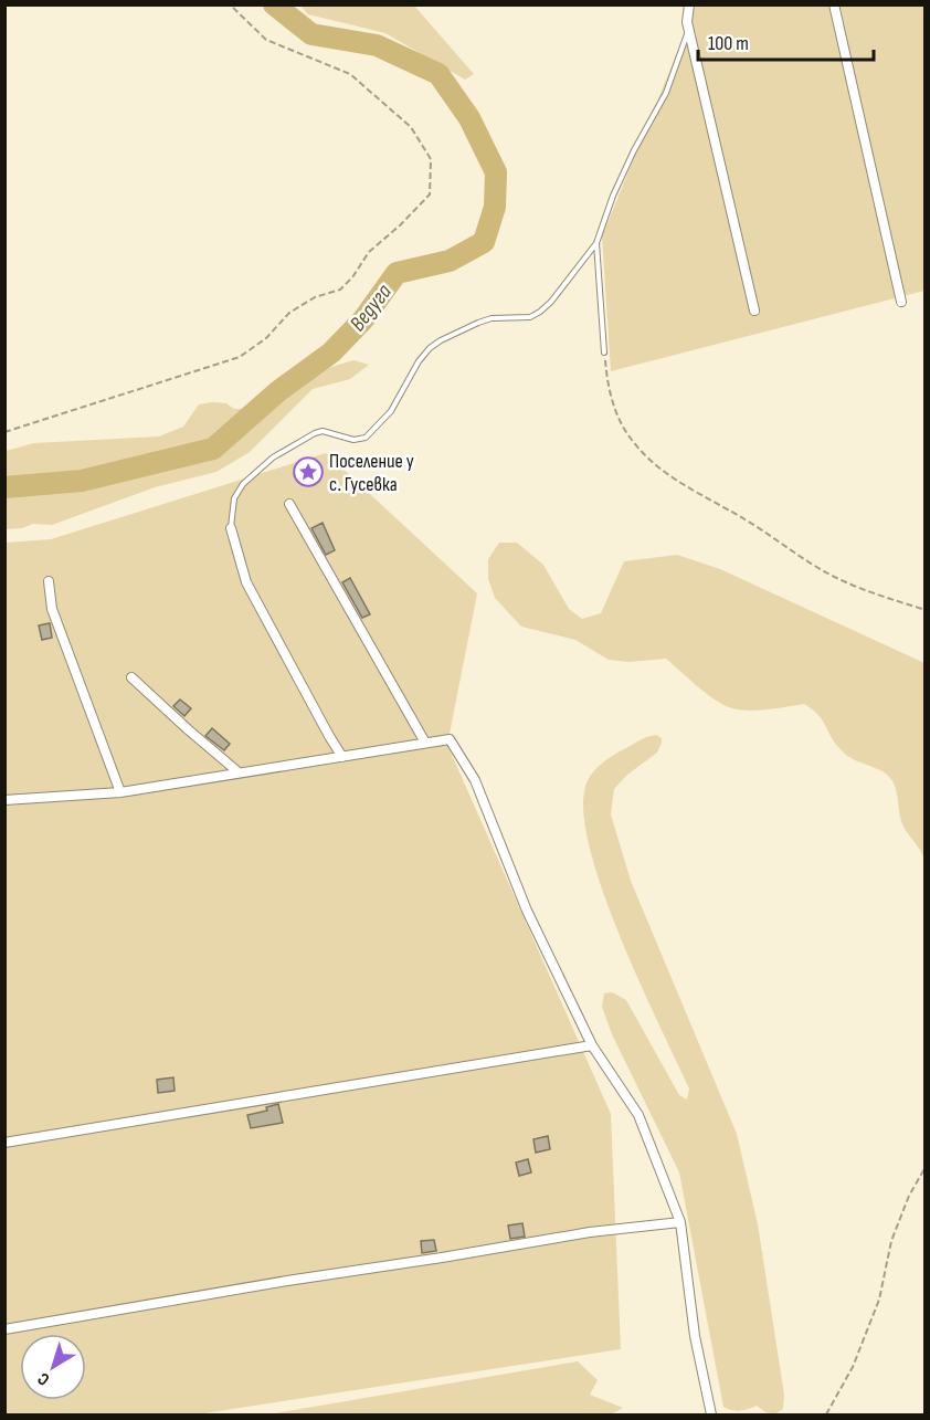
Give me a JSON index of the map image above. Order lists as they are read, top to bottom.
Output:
{
  "water": ["Ведуга"],
  "places": {
    "place": ["Поселение у с. Гусевка"]
  },
  "scale_bar": "100 m",
  "north": "bottom left"
}
